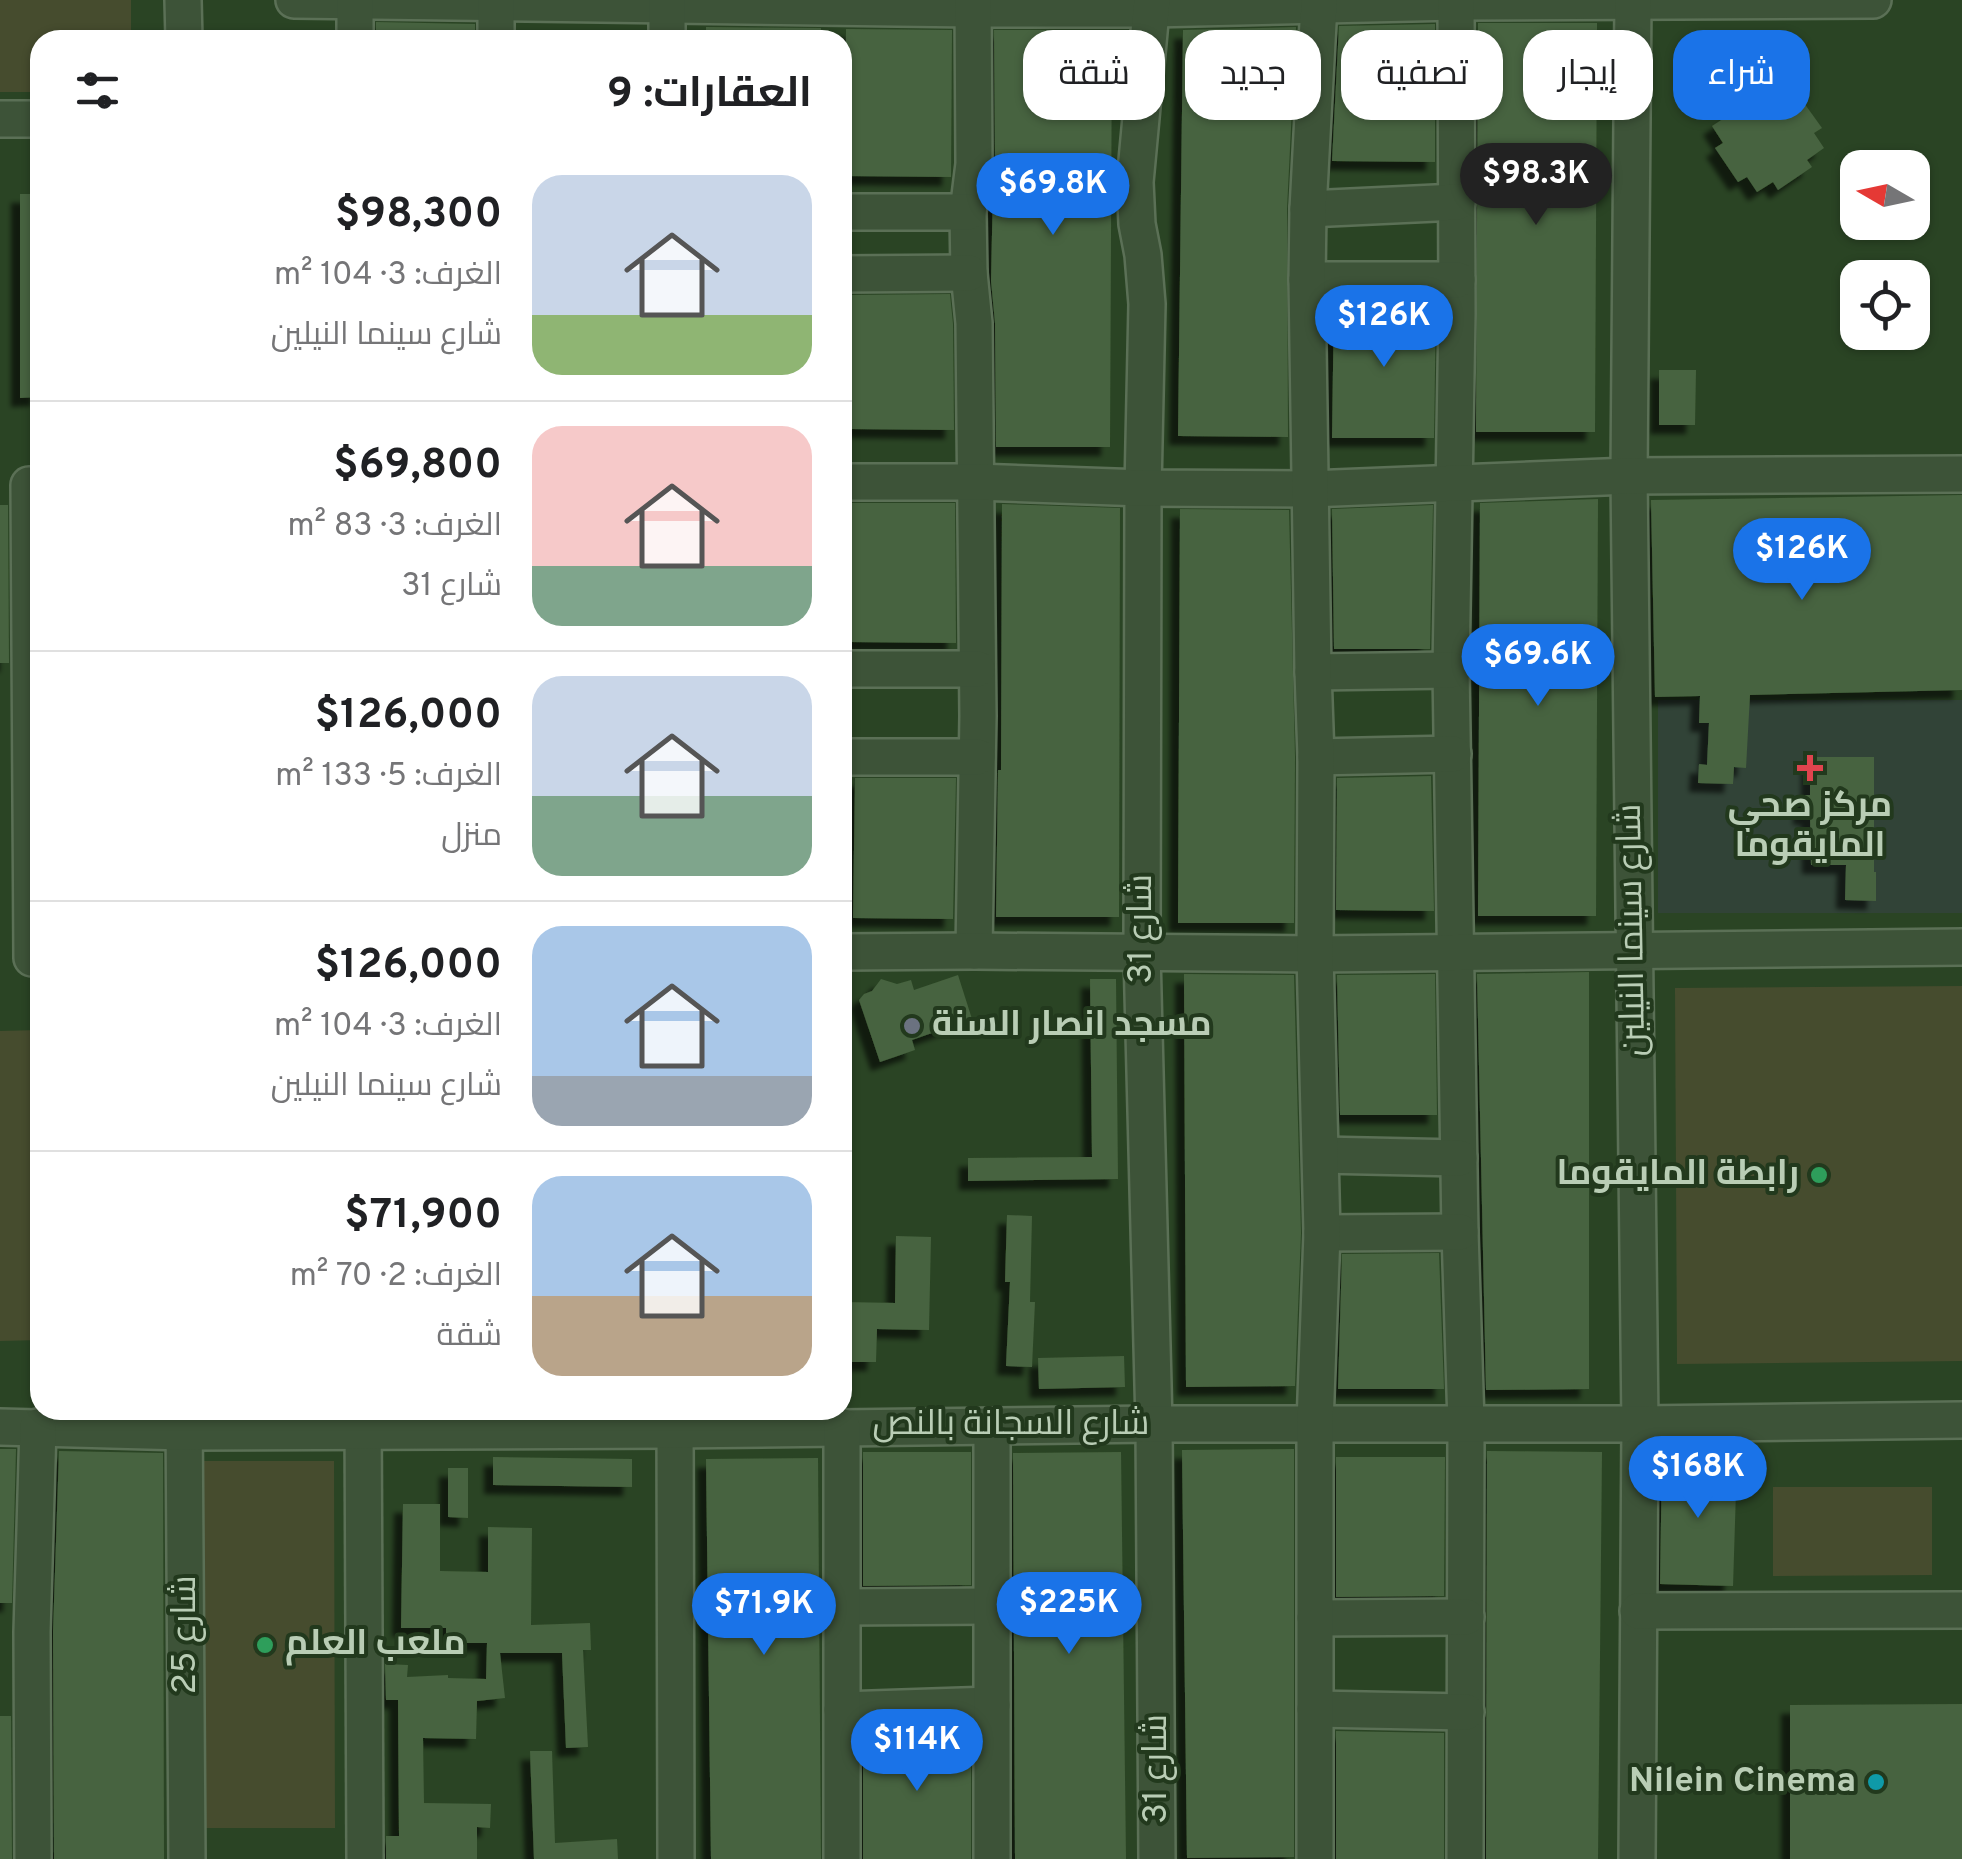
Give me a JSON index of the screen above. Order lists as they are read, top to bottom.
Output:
{
  "streets": {
    "street": [
      "شارع 31",
      "شارع سينما النيلين",
      "شارع السجانة بالنص",
      "شارع 25"
    ]
  },
  "crossings": [
    ["شارع 31", "شارع السجانة بالنص"],
    ["شارع سينما النيلين", "شارع السجانة بالنص"],
    ["شارع السجانة بالنص", "شارع 25"]
  ],
  "places": {
    "health": ["مركز صحي المايقوما"],
    "other": [
      "مسجد انصار السنة",
      "رابطة المايقوما",
      "ملعب العلم",
      "Nilein Cinema"
    ]
  },
  "north": "left",
  "page": {
    "chip": [
      "شراء",
      "إيجار",
      "تصفية",
      "جديد",
      "شقة"
    ],
    "heading": "العقارات: 9",
    "price": [
      "$98.3K",
      "$69.8K",
      "$126K",
      "$126K",
      "$69.6K",
      "$168K",
      "$225K",
      "$71.9K",
      "$114K"
    ],
    "list": [
      {
        "name": "$98,300",
        "note": "الغرف: 3 · 104 m² · شارع سينما النيلين"
      },
      {
        "name": "$69,800",
        "note": "الغرف: 3 · 83 m² · شارع 31"
      },
      {
        "name": "$126,000",
        "note": "الغرف: 5 · 133 m² · منزل"
      },
      {
        "name": "$126,000",
        "note": "الغرف: 3 · 104 m² · شارع سينما النيلين"
      },
      {
        "name": "$71,900",
        "note": "الغرف: 2 · 70 m² · شقة"
      }
    ]
  }
}
